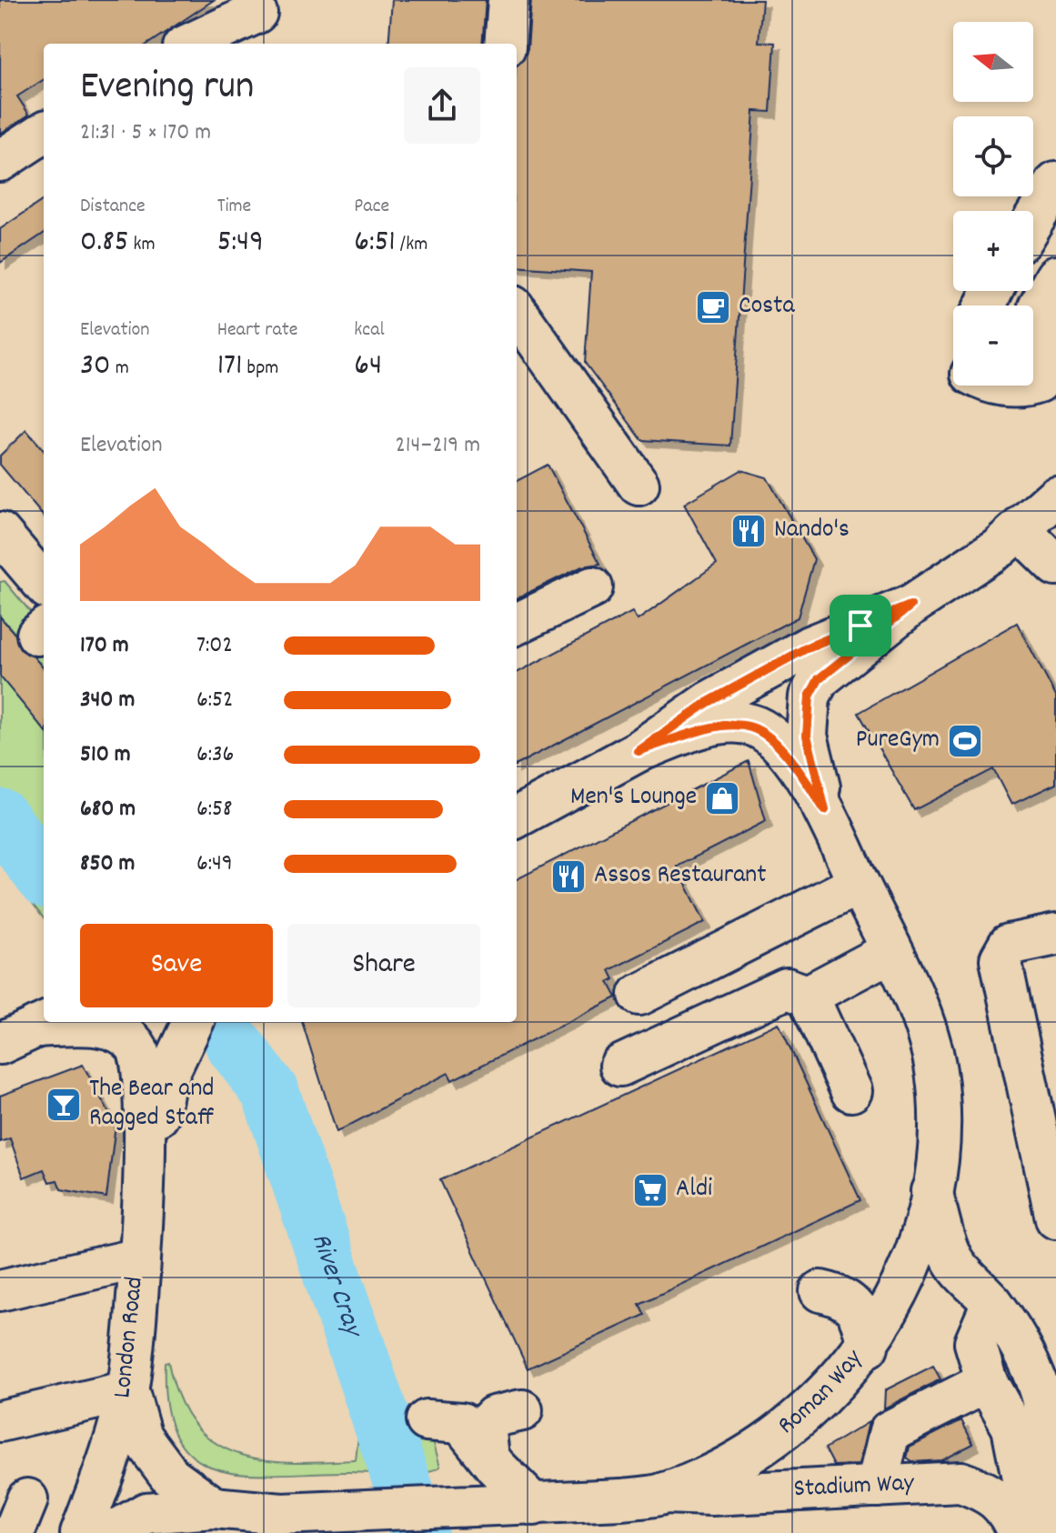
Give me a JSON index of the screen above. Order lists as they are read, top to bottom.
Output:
{
  "streets": {
    "main road": ["London Road", "Roman Way", "Stadium Way"]
  },
  "crossings": [
    ["Roman Way", "Stadium Way"]
  ],
  "water": ["River Cray"],
  "places": {
    "cafe": ["Costa"],
    "restaurant": ["Nando's", "Assos Restaurant"],
    "sports": ["PureGym"],
    "shop": ["Men's Lounge"],
    "bar": ["The Bear and Ragged Staff"],
    "supermarket": ["Aldi"]
  },
  "north": "left",
  "page": {
    "map_buttons": ["+", "−"],
    "heading": ["Evening run", "21:31 · 5 × 170 m"],
    "stats": [
      ["Distance", "0.85 km"],
      ["Time", "5:49"],
      ["Pace", "6:51 /km"],
      ["Elevation", "30 m"],
      ["Heart rate", "171 bpm"],
      ["kcal", "64"]
    ],
    "chart": ["Elevation", "214–219 m"],
    "list": [
      {
        "name": "170 m",
        "note": "7:02"
      },
      {
        "name": "340 m",
        "note": "6:52"
      },
      {
        "name": "510 m",
        "note": "6:36"
      },
      {
        "name": "680 m",
        "note": "6:58"
      },
      {
        "name": "850 m",
        "note": "6:49"
      }
    ],
    "buttons": ["Save", "Share"]
  }
}
